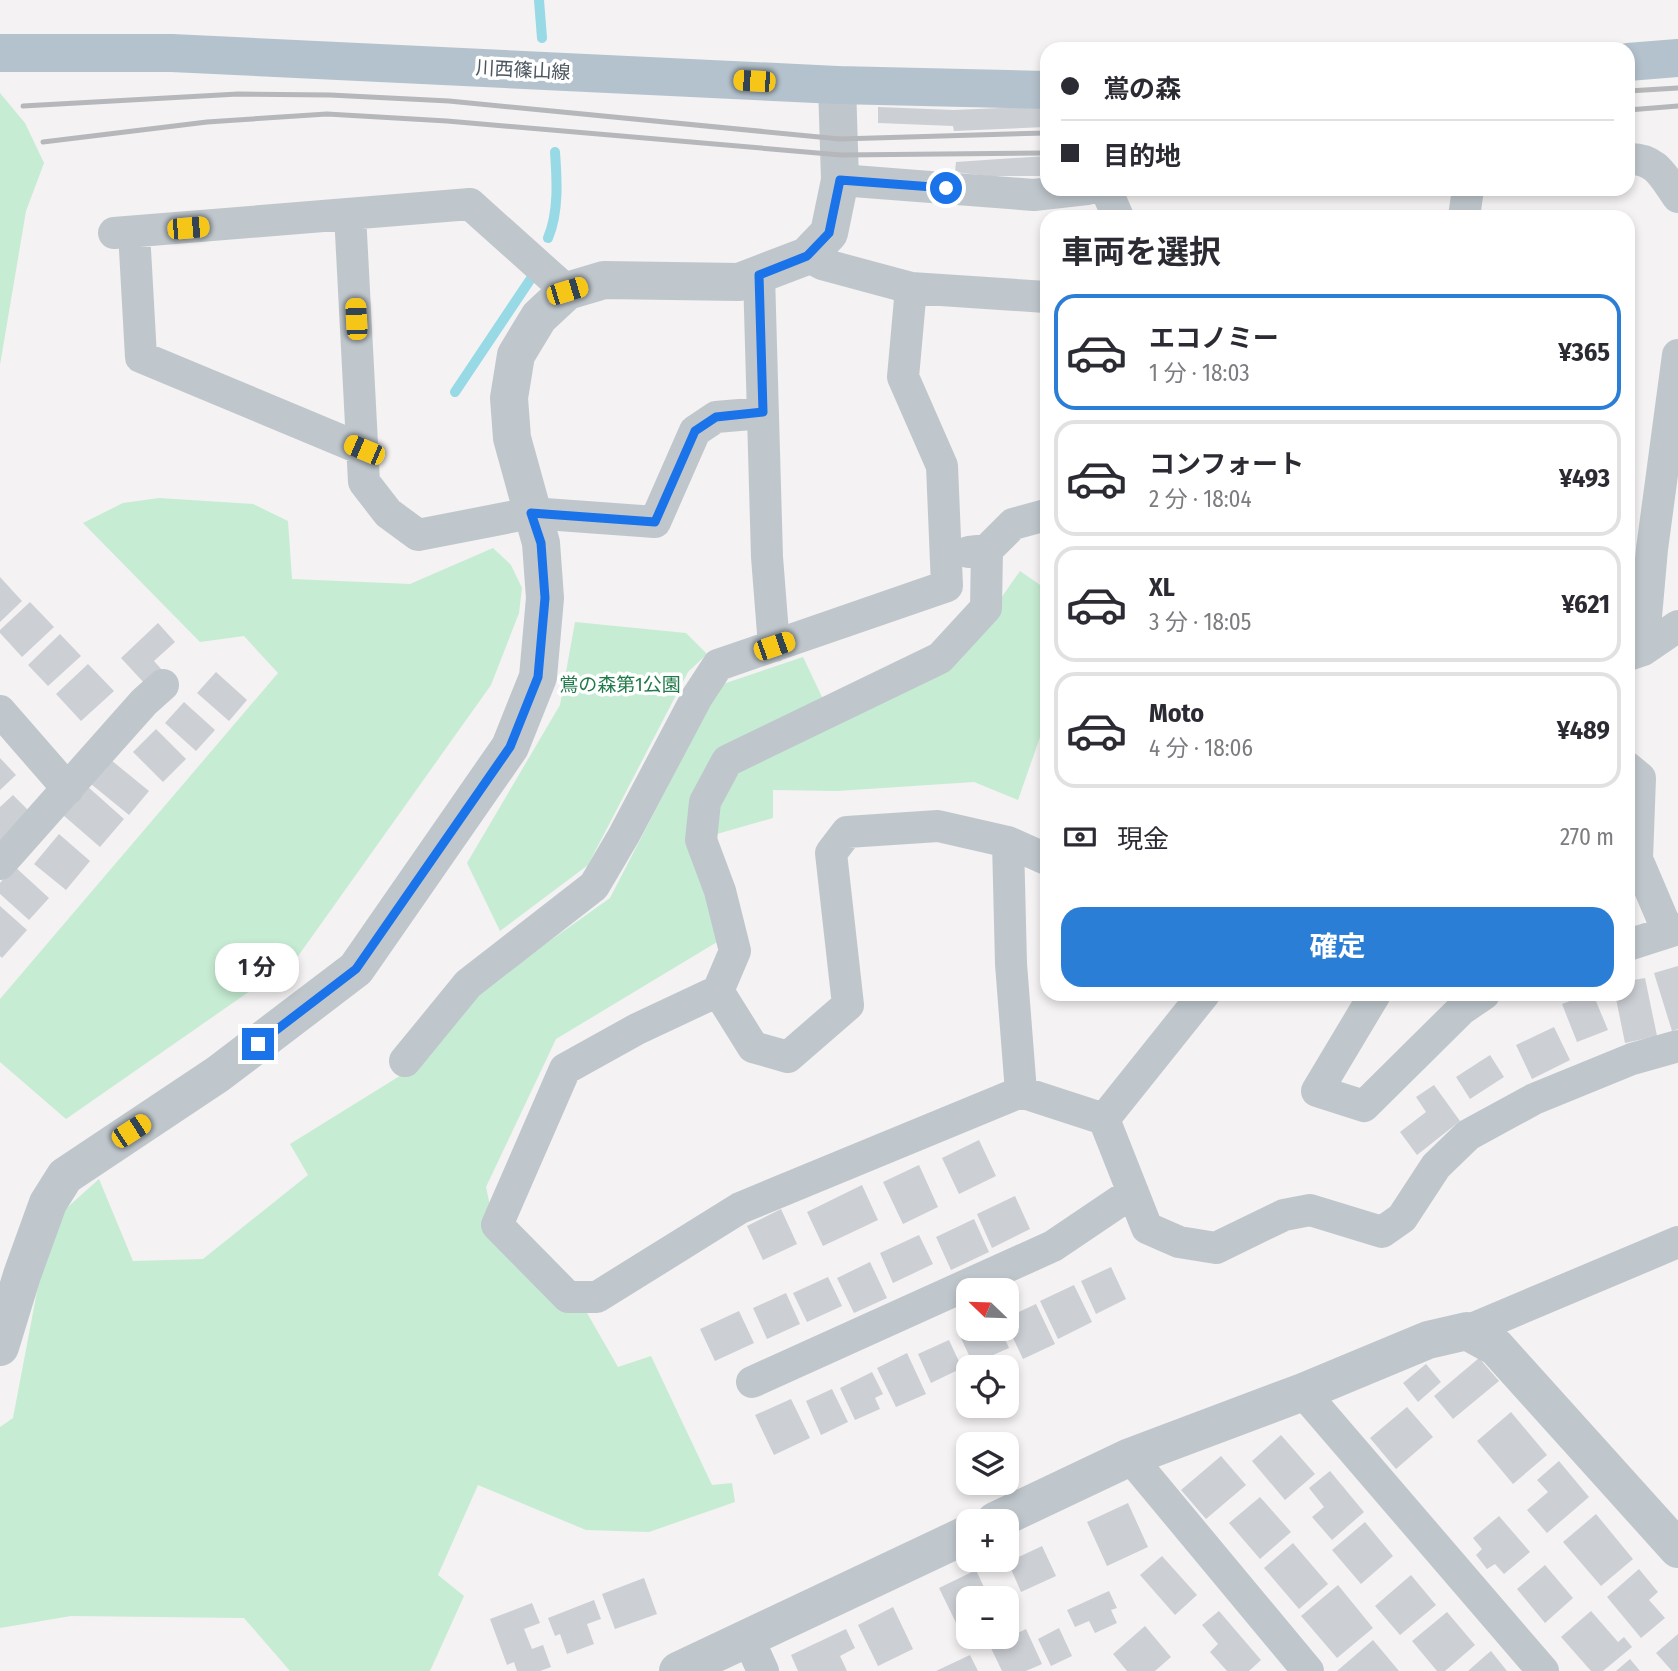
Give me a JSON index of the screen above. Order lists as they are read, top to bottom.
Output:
{
  "streets": {
    "main road": ["川西篠山線"]
  },
  "parks": ["鴬の森第1公園"],
  "north": "top left",
  "page": {
    "banner": ["鴬の森", "目的地"],
    "heading": "車両を選択",
    "list": [
      {
        "name": "エコノミー",
        "note": "1 分 · 18:03",
        "value": "¥365"
      },
      {
        "name": "コンフォート",
        "note": "2 分 · 18:04",
        "value": "¥493"
      },
      {
        "name": "XL",
        "note": "3 分 · 18:05",
        "value": "¥621"
      },
      {
        "name": "Moto",
        "note": "4 分 · 18:06",
        "value": "¥489"
      }
    ],
    "pay": ["現金", "270 m"],
    "buttons": "確定",
    "bubble": "1 分",
    "map_buttons": ["+", "−"]
  }
}
